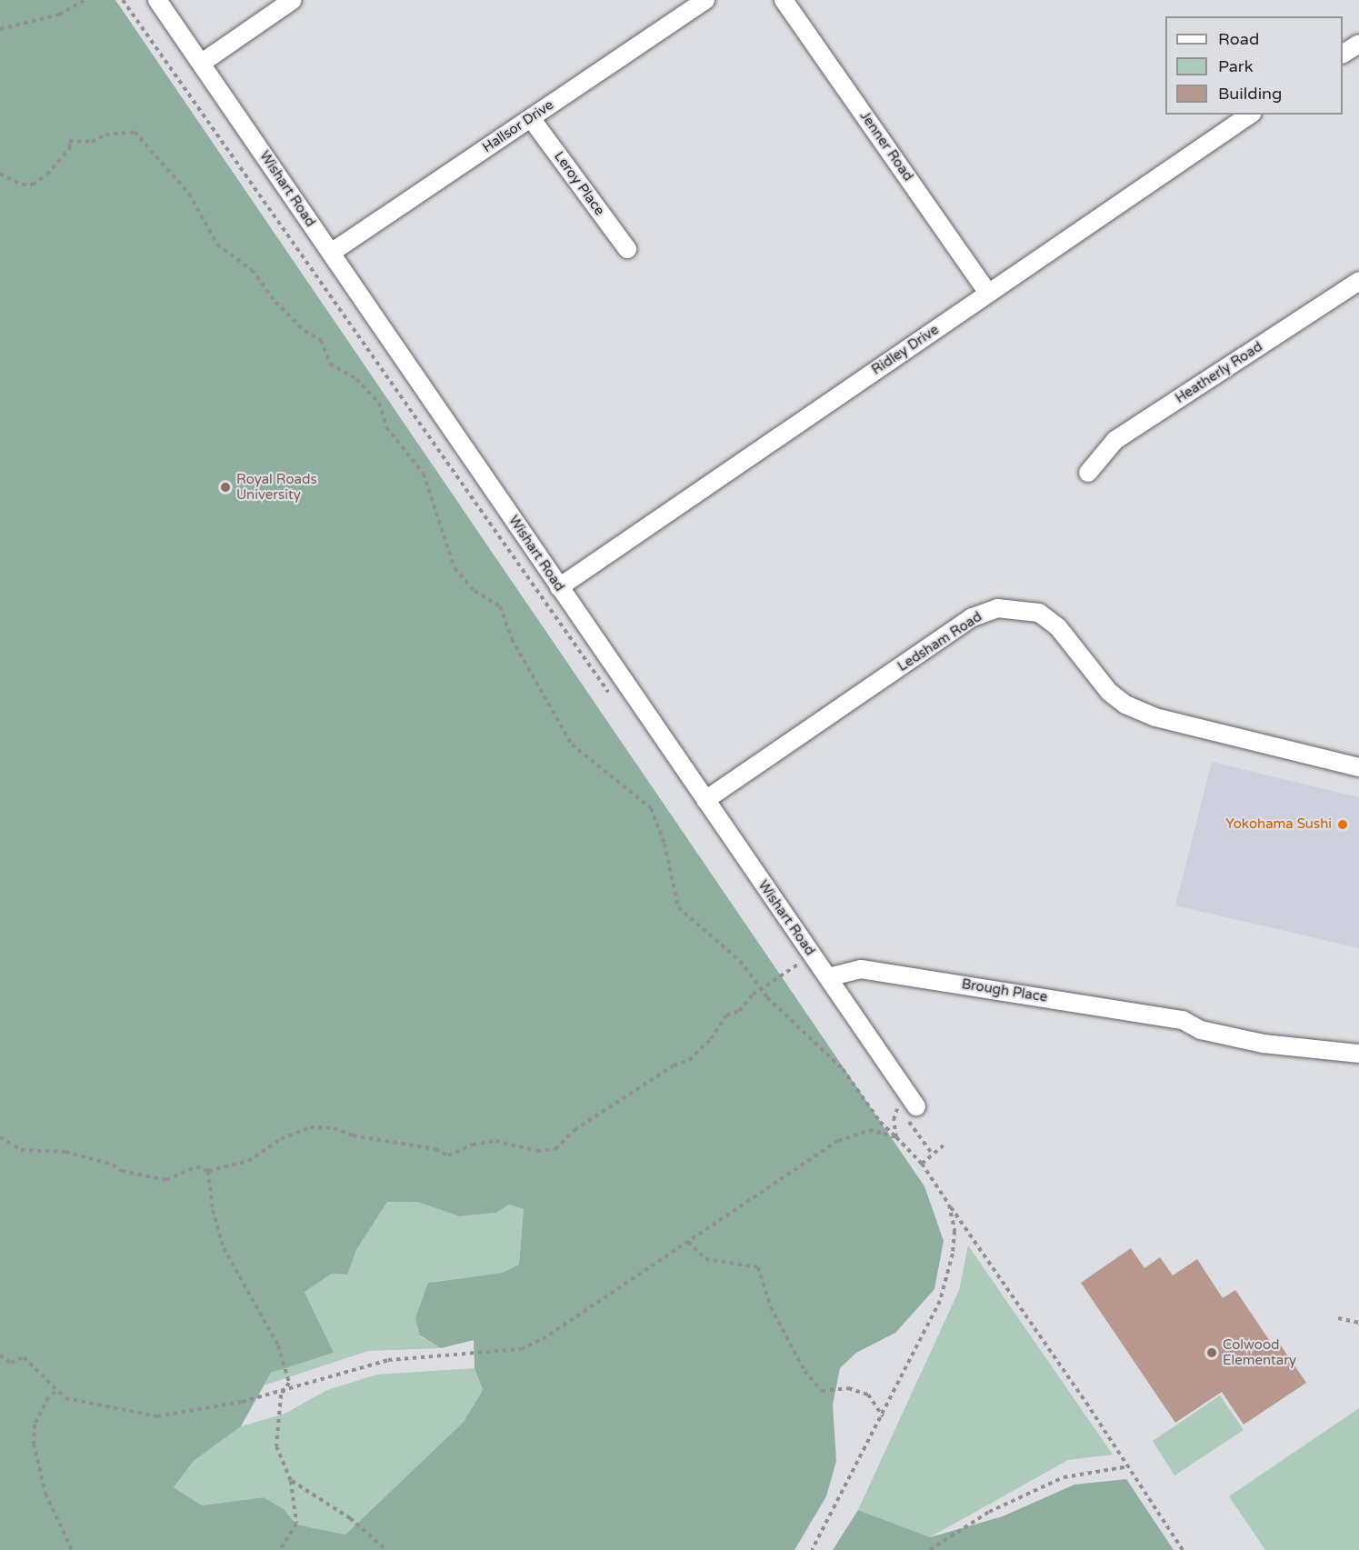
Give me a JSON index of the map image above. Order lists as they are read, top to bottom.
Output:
{
  "streets": {
    "street": [
      "Hallsor Drive",
      "Jenner Road",
      "Leroy Place",
      "Wishart Road",
      "Ridley Drive",
      "Heatherly Road",
      "Ledsham Road",
      "Brough Place"
    ]
  },
  "crossings": [
    ["Hallsor Drive", "Leroy Place"],
    ["Hallsor Drive", "Wishart Road"],
    ["Jenner Road", "Ridley Drive"],
    ["Wishart Road", "Ridley Drive"],
    ["Wishart Road", "Ledsham Road"],
    ["Wishart Road", "Brough Place"]
  ],
  "places": ["Royal Roads University", "Yokohama Sushi", "Colwood Elementary"],
  "legend": ["Road", "Park", "Building"]
}
